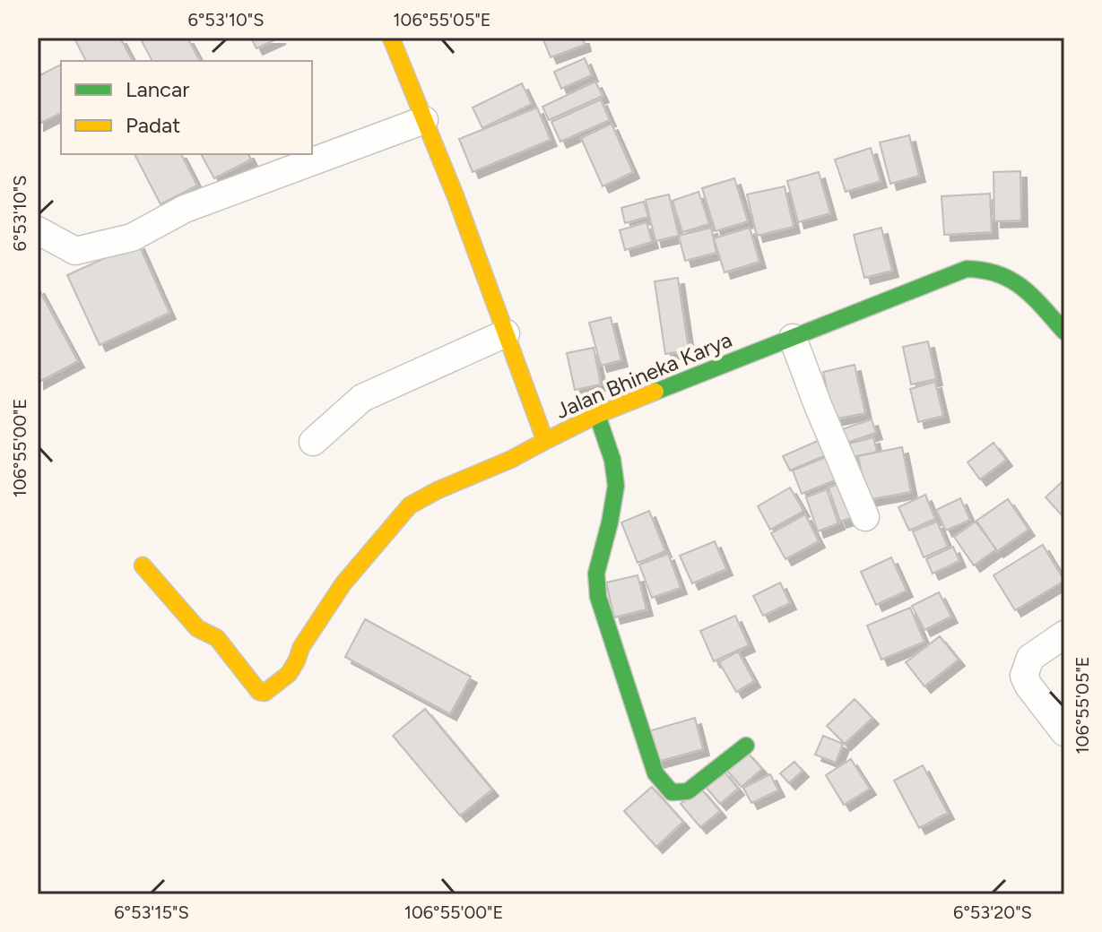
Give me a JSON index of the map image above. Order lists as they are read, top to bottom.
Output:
{
  "streets": {
    "street": ["Jalan Bhineka Karya"]
  },
  "legend": ["Lancar", "Padat"],
  "coordinates": [
    "6°53'10\"S",
    "106°55'05\"E",
    "106°55'00\"E",
    "6°53'15\"S",
    "6°53'20\"S"
  ]
}
